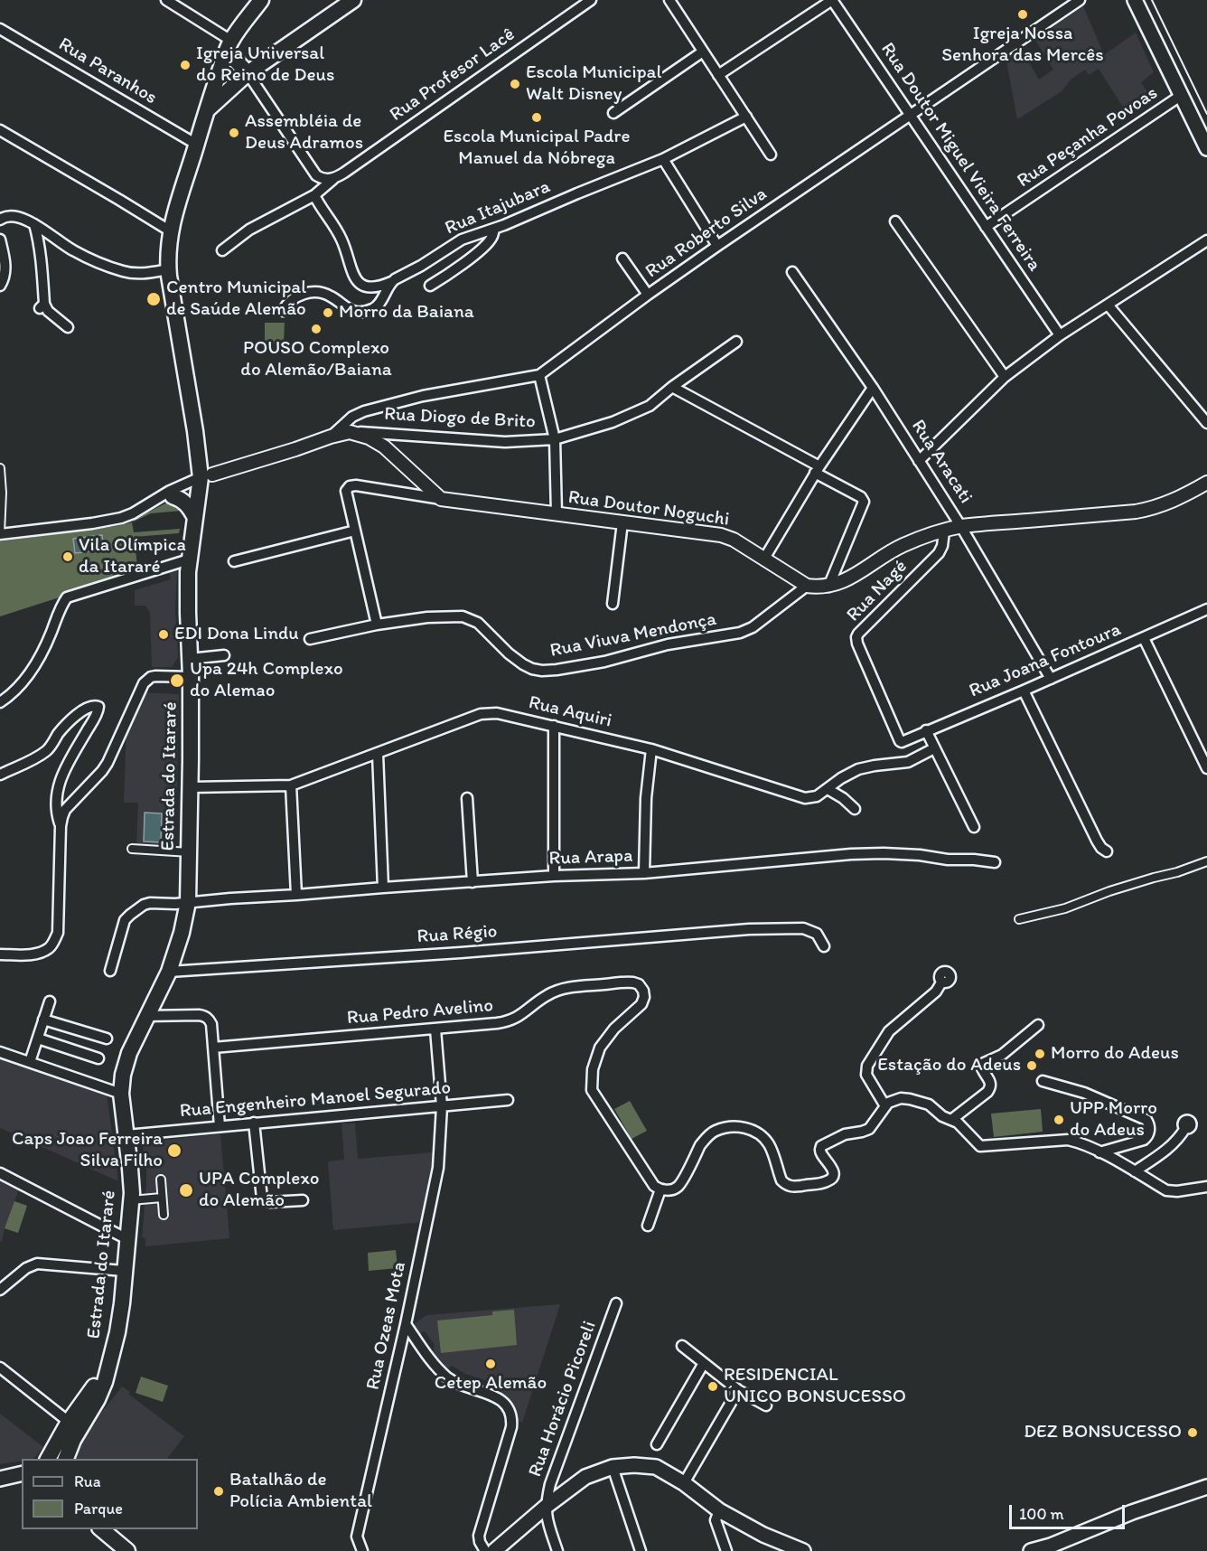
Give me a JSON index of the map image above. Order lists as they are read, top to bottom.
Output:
{
  "streets": {
    "main road": ["Estrada do Itararé"],
    "street": [
      "Rua Paranhos",
      "Rua Profesor Lacê",
      "Rua Peçanha Povoas",
      "Rua Doutor Miguel Vieira Ferreira",
      "Rua Itajubara",
      "Rua Roberto Silva",
      "Rua Diogo de Brito",
      "Rua Aracati",
      "Rua Doutor Noguchi",
      "Rua Nagé",
      "Rua Viuva Mendonça",
      "Rua Joana Fontoura",
      "Rua Aquiri",
      "Rua Arapa",
      "Rua Régio",
      "Rua Pedro Avelino",
      "Rua Engenheiro Manoel Segurado",
      "Rua Ozeas Mota",
      "Rua Horácio Picoreli"
    ]
  },
  "crossings": [
    ["Rua Paranhos", "Estrada do Itararé"],
    ["Rua Peçanha Povoas", "Rua Doutor Miguel Vieira Ferreira"],
    ["Rua Doutor Miguel Vieira Ferreira", "Rua Roberto Silva"],
    ["Rua Aracati", "Rua Joana Fontoura"],
    ["Rua Doutor Noguchi", "Rua Viuva Mendonça"],
    ["Rua Nagé", "Rua Joana Fontoura"],
    ["Rua Aquiri", "Estrada do Itararé"],
    ["Estrada do Itararé", "Rua Arapa"],
    ["Estrada do Itararé", "Rua Régio"],
    ["Estrada do Itararé", "Rua Engenheiro Manoel Segurado"],
    ["Rua Pedro Avelino", "Rua Ozeas Mota"],
    ["Rua Engenheiro Manoel Segurado", "Rua Ozeas Mota"]
  ],
  "places": [
    "Igreja Nossa Senhora das Mercês",
    "Igreja Universal do Reino de Deus",
    "Escola Municipal Walt Disney",
    "Escola Municipal Padre Manuel da Nóbrega",
    "Assembléia de Deus Adramos",
    "Centro Municipal de Saúde Alemão",
    "Morro da Baiana",
    "POUSO Complexo do Alemão/Baiana",
    "Vila Olímpica da Itararé",
    "EDI Dona Lindu",
    "Upa 24h Complexo do Alemao",
    "Morro do Adeus",
    "Estação do Adeus",
    "UPP Morro do Adeus",
    "Caps Joao Ferreira Silva Filho",
    "UPA Complexo do Alemão",
    "Cetep Alemão",
    "RESIDENCIAL ÚNICO BONSUCESSO",
    "DEZ BONSUCESSO",
    "Batalhão de Polícia Ambiental"
  ],
  "legend": ["Rua", "Parque"],
  "scale_bar": "100 m"
}
